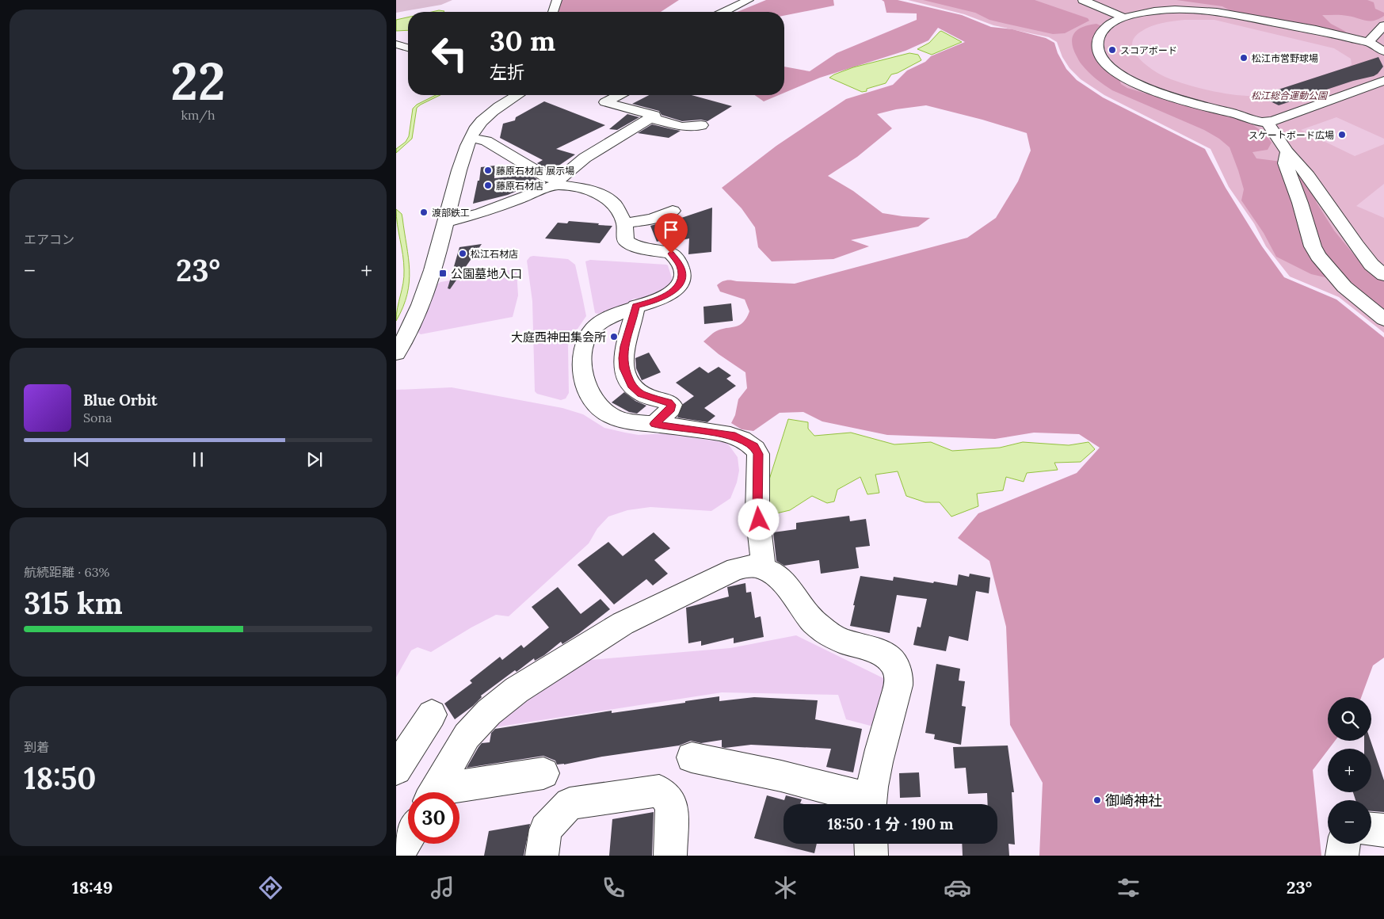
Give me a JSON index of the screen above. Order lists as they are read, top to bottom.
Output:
{
  "parks": ["松江総合運動公園"],
  "places": {
    "other": [
      "スコアボード",
      "松江市営野球場",
      "スケートボード広場",
      "藤原石材店 展示場",
      "藤原石材店",
      "渡部鉄工",
      "松江石材店",
      "大庭西神田集会所",
      "御崎神社"
    ],
    "transit": ["公園墓地入口"]
  },
  "page": {
    "tile": [
      ["22", "km/h"],
      "エアコン",
      ["航続距離 · 63%", "315 km"],
      ["到着", "18:50"]
    ],
    "turn": ["30 m", "左折"],
    "heat": ["−", "23°", "+"],
    "song": ["Blue Orbit", "Sona"],
    "map_buttons": ["+", "−"],
    "limit": "30",
    "trip": "18:50 · 1 分 · 190 m",
    "tabs": ["18:49", "23°"]
  }
}
